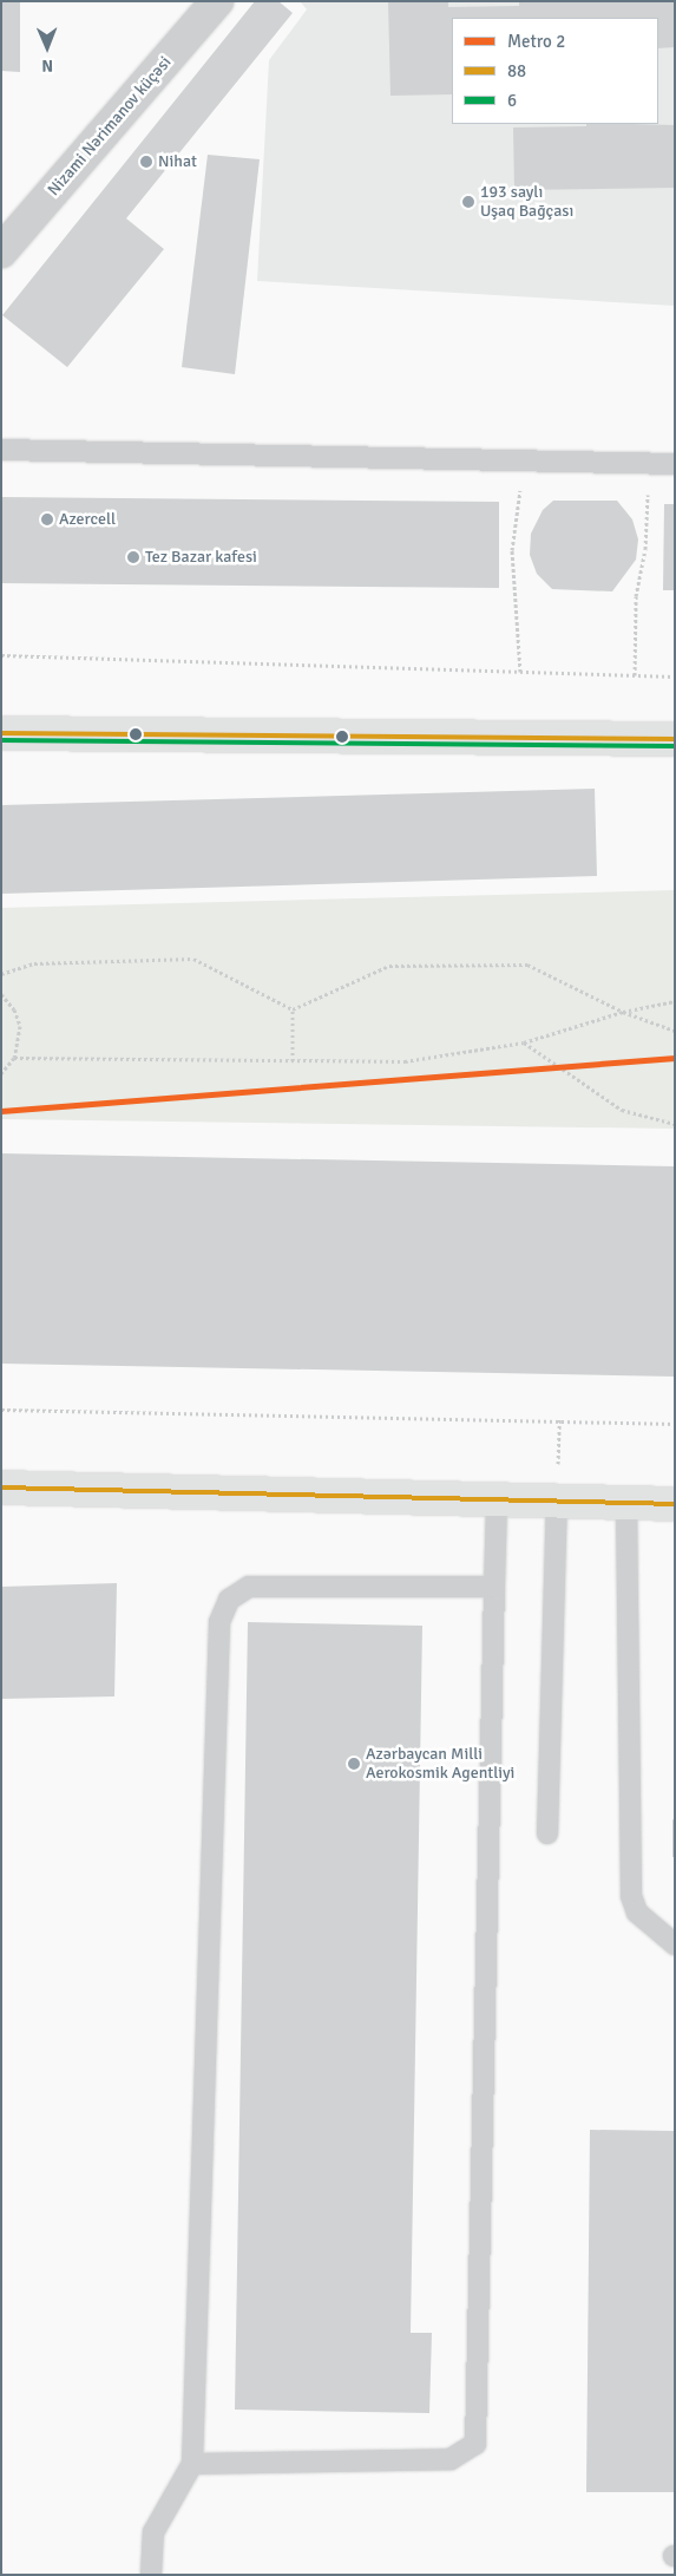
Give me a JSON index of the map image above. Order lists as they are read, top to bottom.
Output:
{
  "streets": {
    "street": ["Nizami Nərimanov küçəsi"]
  },
  "places": [
    "Nihat",
    "193 saylı Uşaq Bağçası",
    "Azercell",
    "Tez Bazar kafesi",
    "Azərbaycan Milli Aerokosmik Agentliyi"
  ],
  "lines": ["transit line 88", "transit line 6", "metro line 2"],
  "legend": ["Metro 2", "88", "6"],
  "north": "bottom"
}
